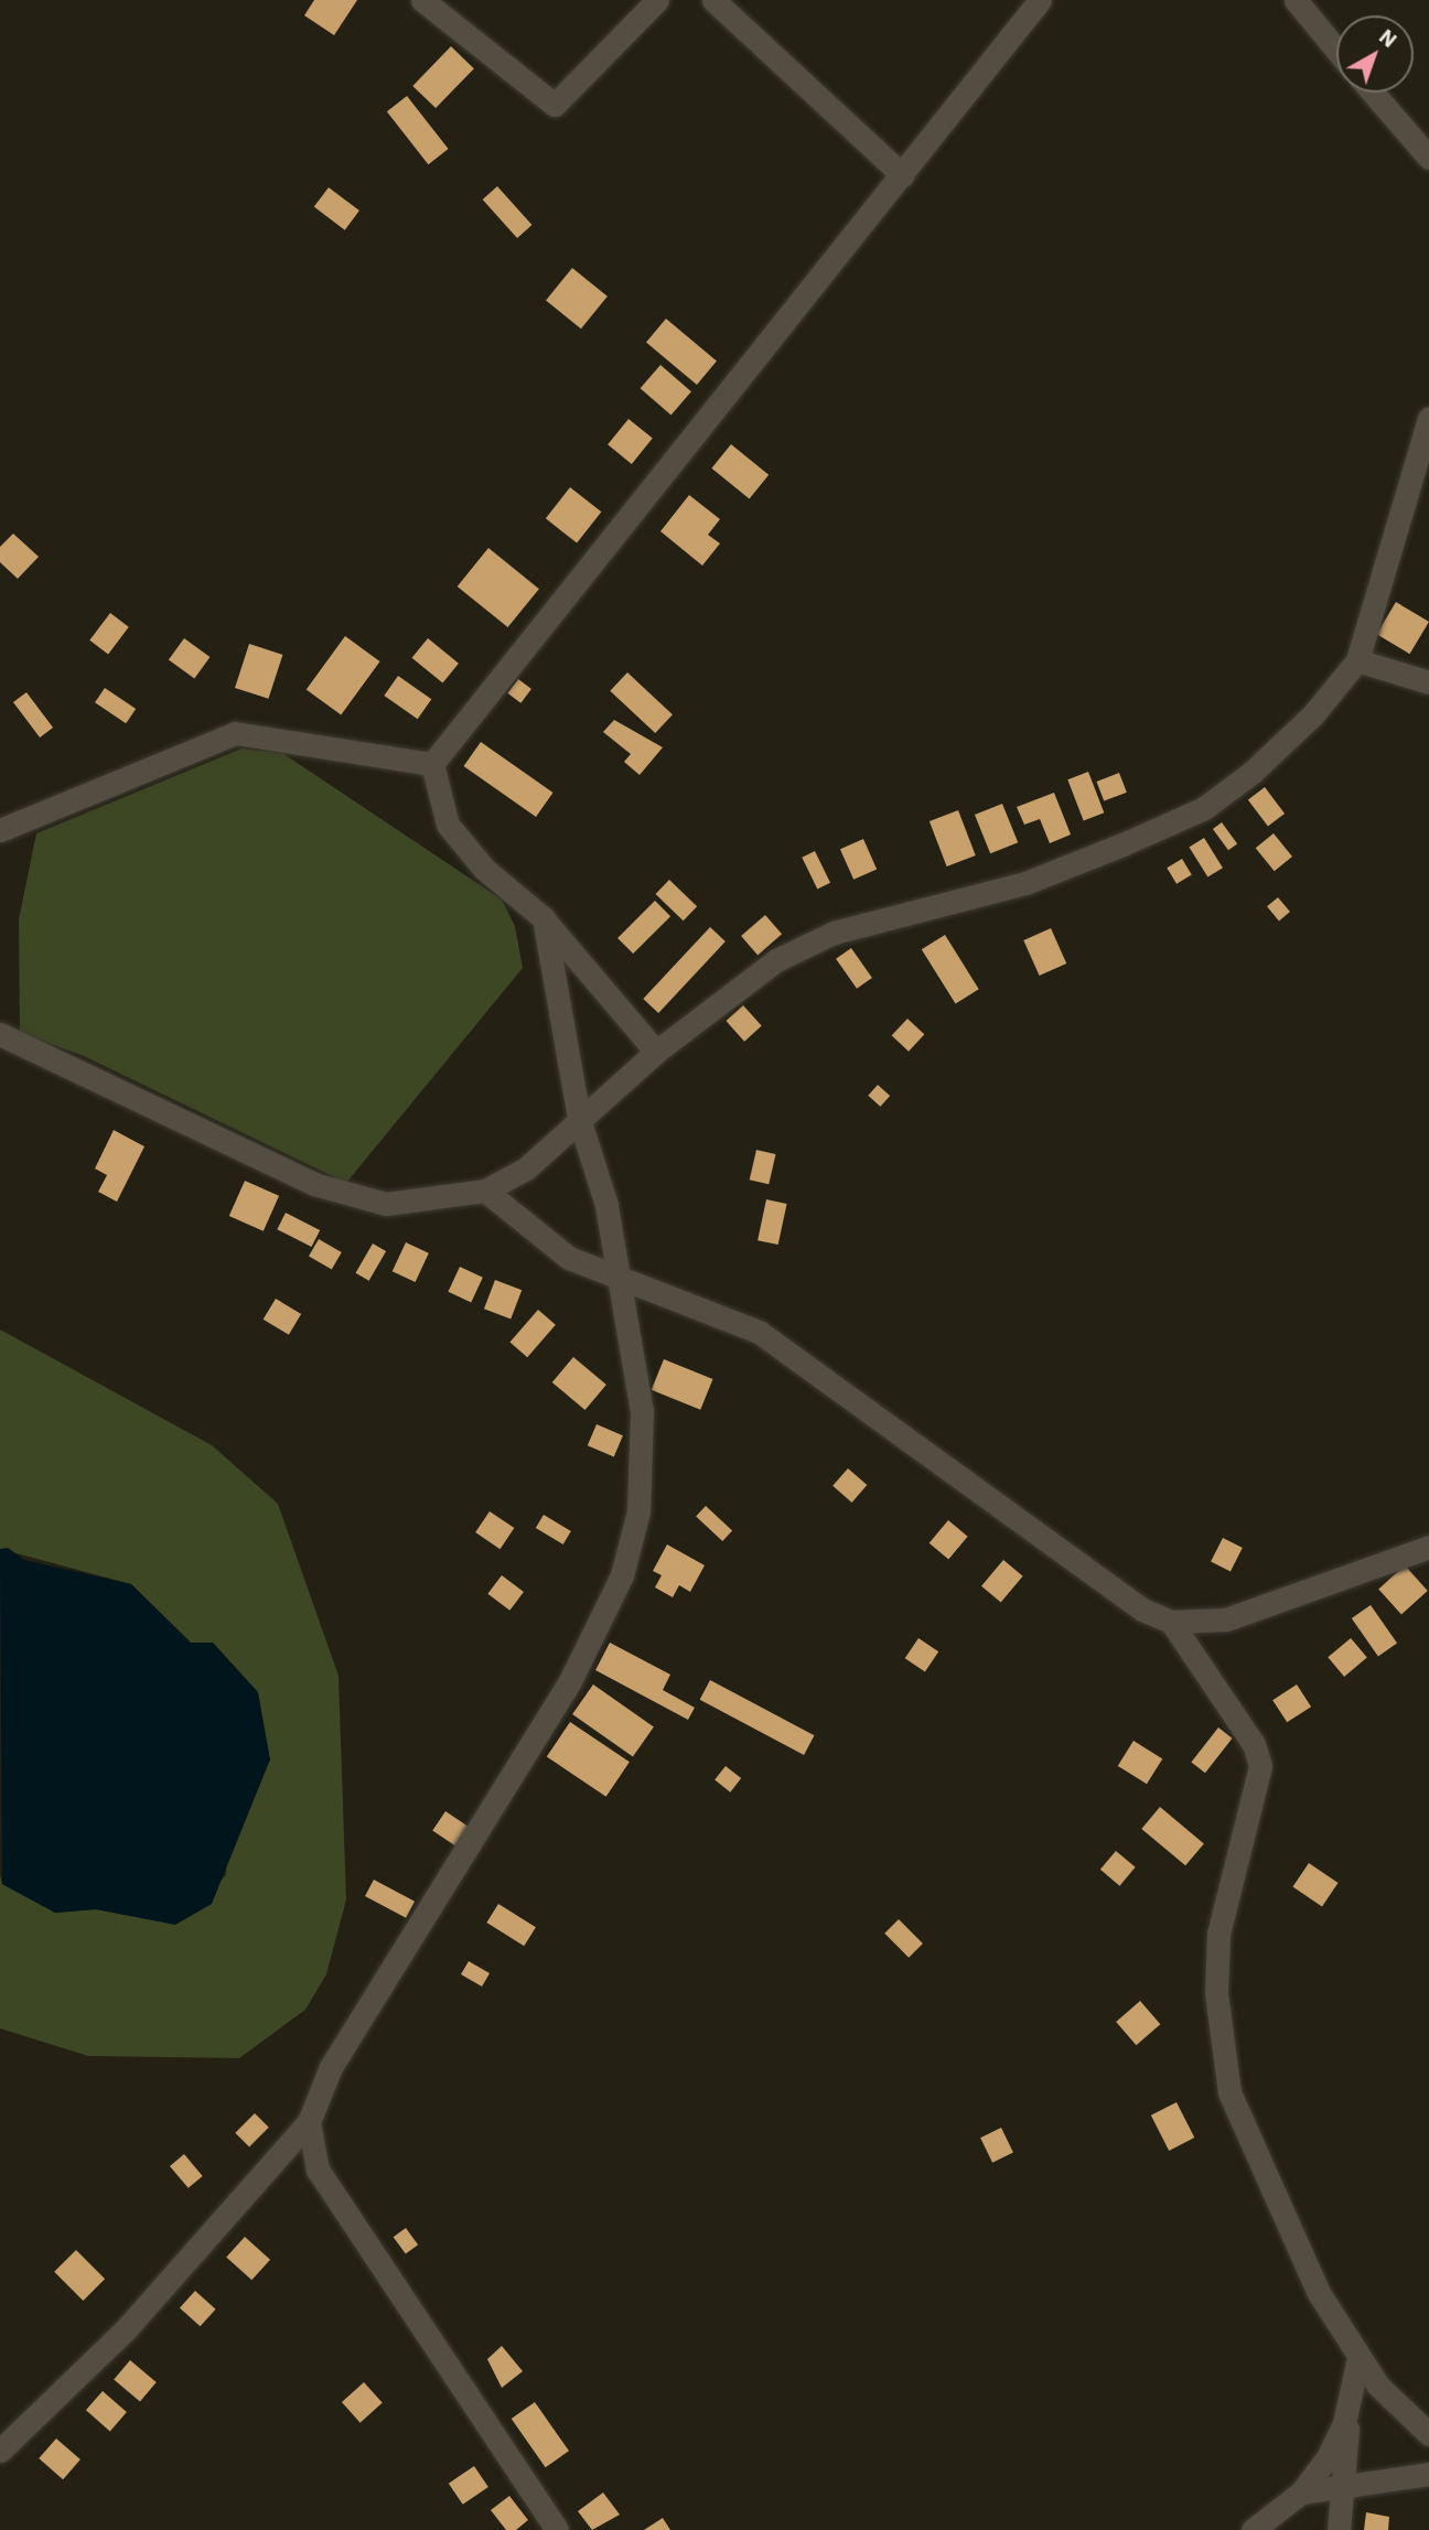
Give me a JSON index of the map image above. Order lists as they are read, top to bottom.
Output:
{
  "north": "top right"
}
